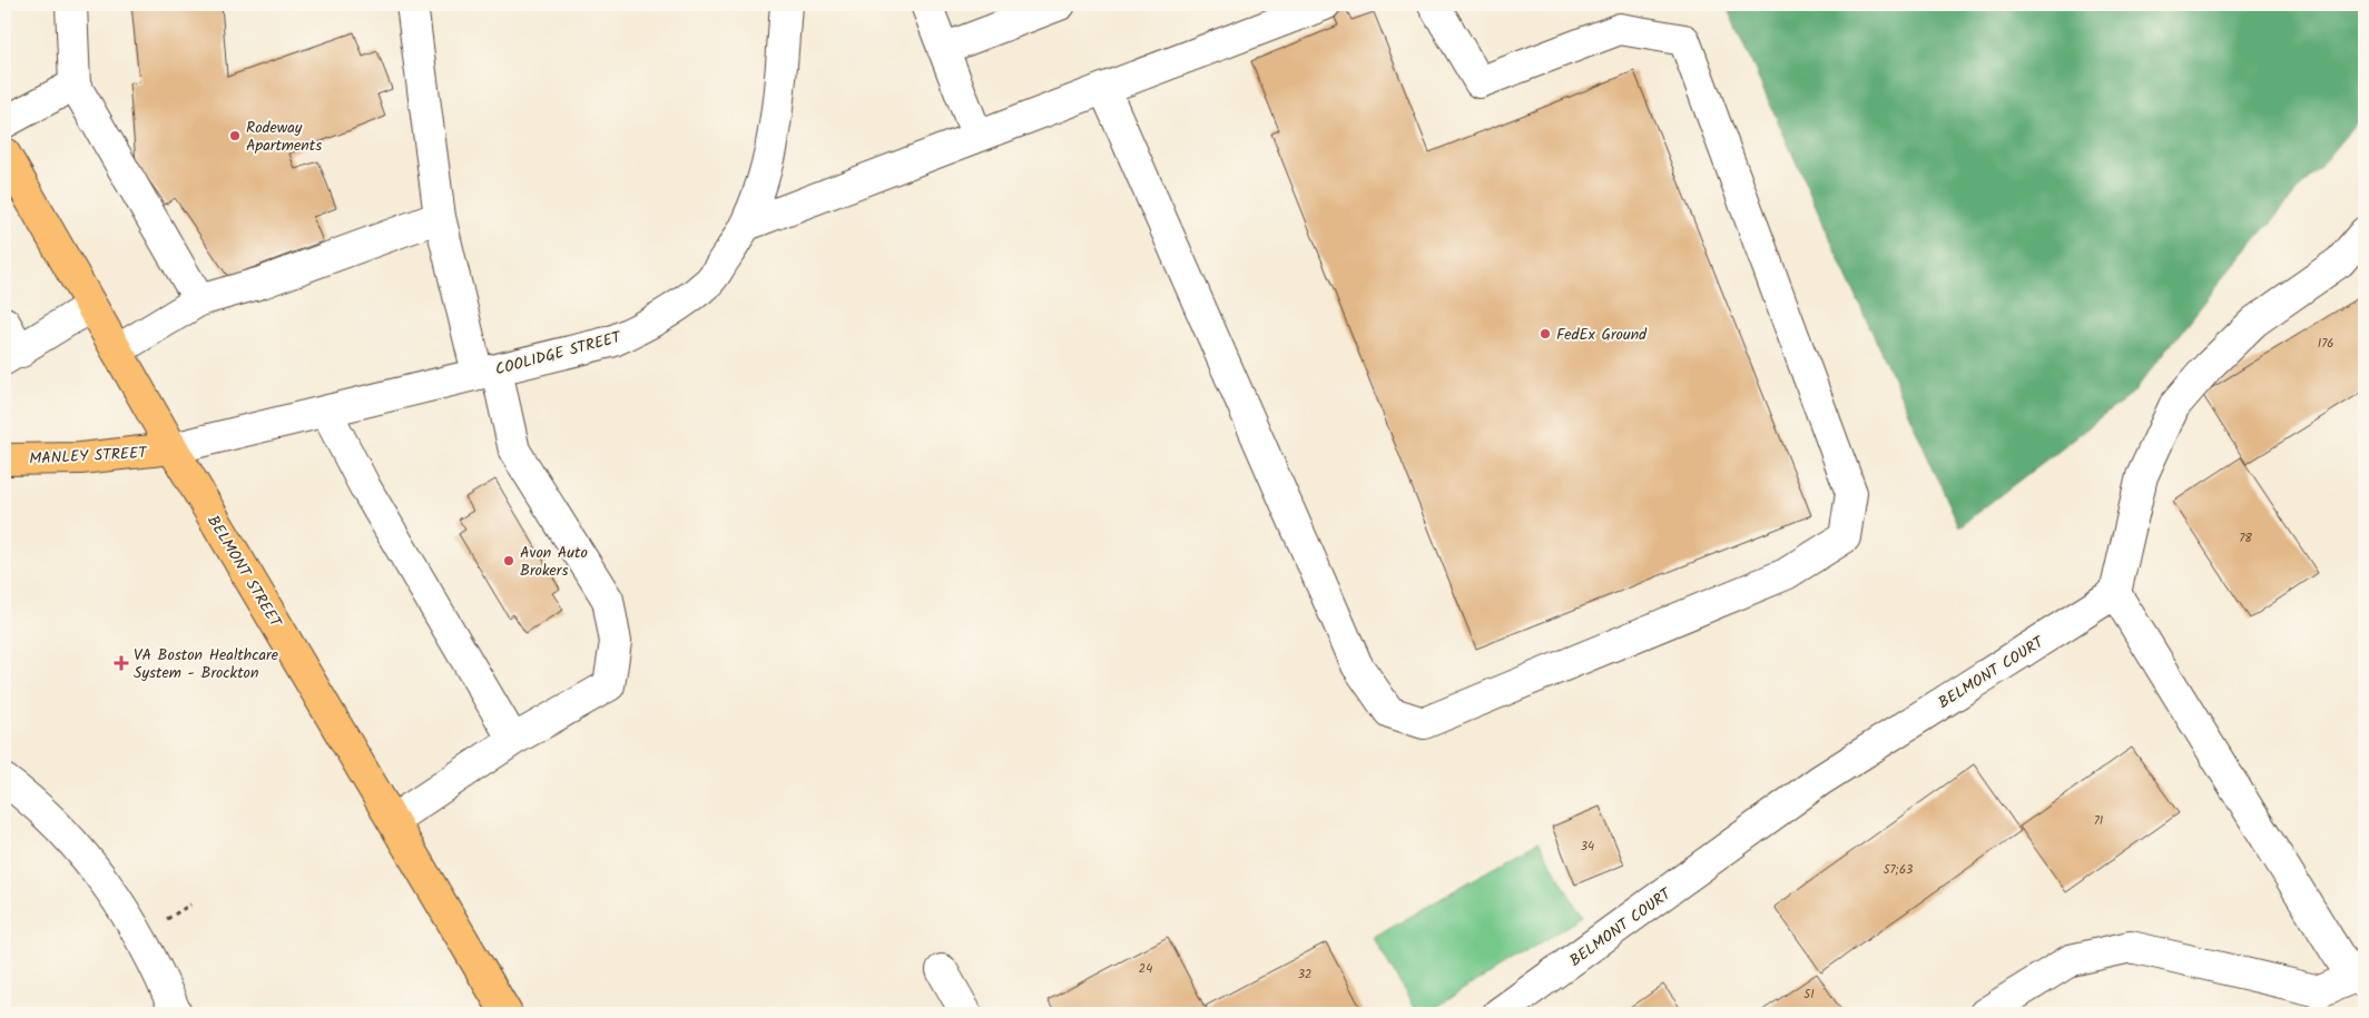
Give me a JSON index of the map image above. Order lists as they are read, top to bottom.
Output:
{
  "streets": {
    "main road": ["MANLEY STREET", "BELMONT STREET"],
    "lane": ["COOLIDGE STREET", "BELMONT COURT"]
  },
  "crossings": [
    ["COOLIDGE STREET", "MANLEY STREET"],
    ["COOLIDGE STREET", "BELMONT STREET"],
    ["MANLEY STREET", "BELMONT STREET"]
  ],
  "places": {
    "other": ["Rodeway Apartments", "FedEx Ground", "Avon Auto Brokers"],
    "health": ["VA Boston Healthcare System - Brockton"]
  },
  "house_numbers": [
    "176",
    "78",
    "71",
    "34",
    "57;63",
    "24",
    "32",
    "51"
  ]
}
